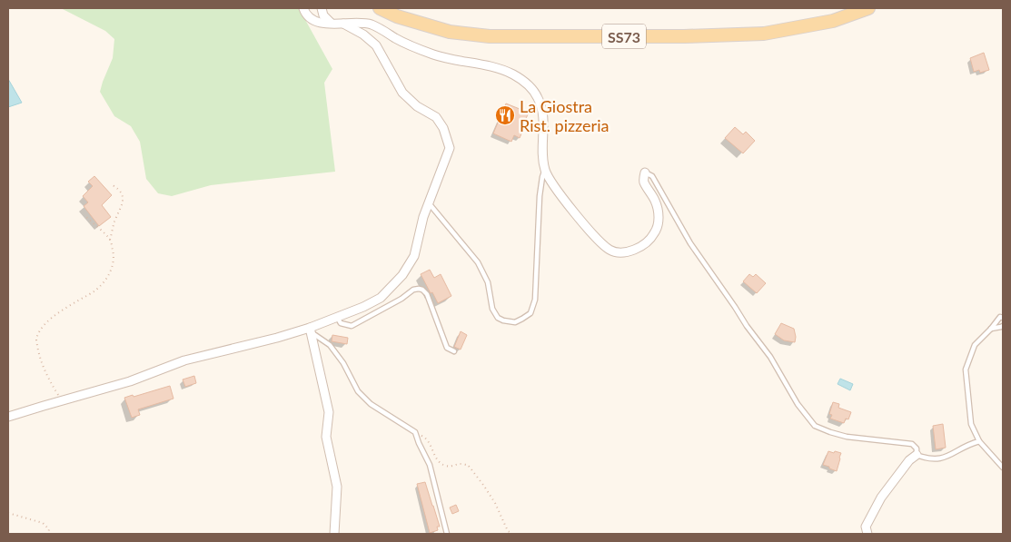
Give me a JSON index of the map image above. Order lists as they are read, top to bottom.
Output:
{
  "streets": {
    "main road": ["SS73"]
  },
  "places": {
    "restaurant": ["La Giostra Rist. pizzeria"]
  }
}
